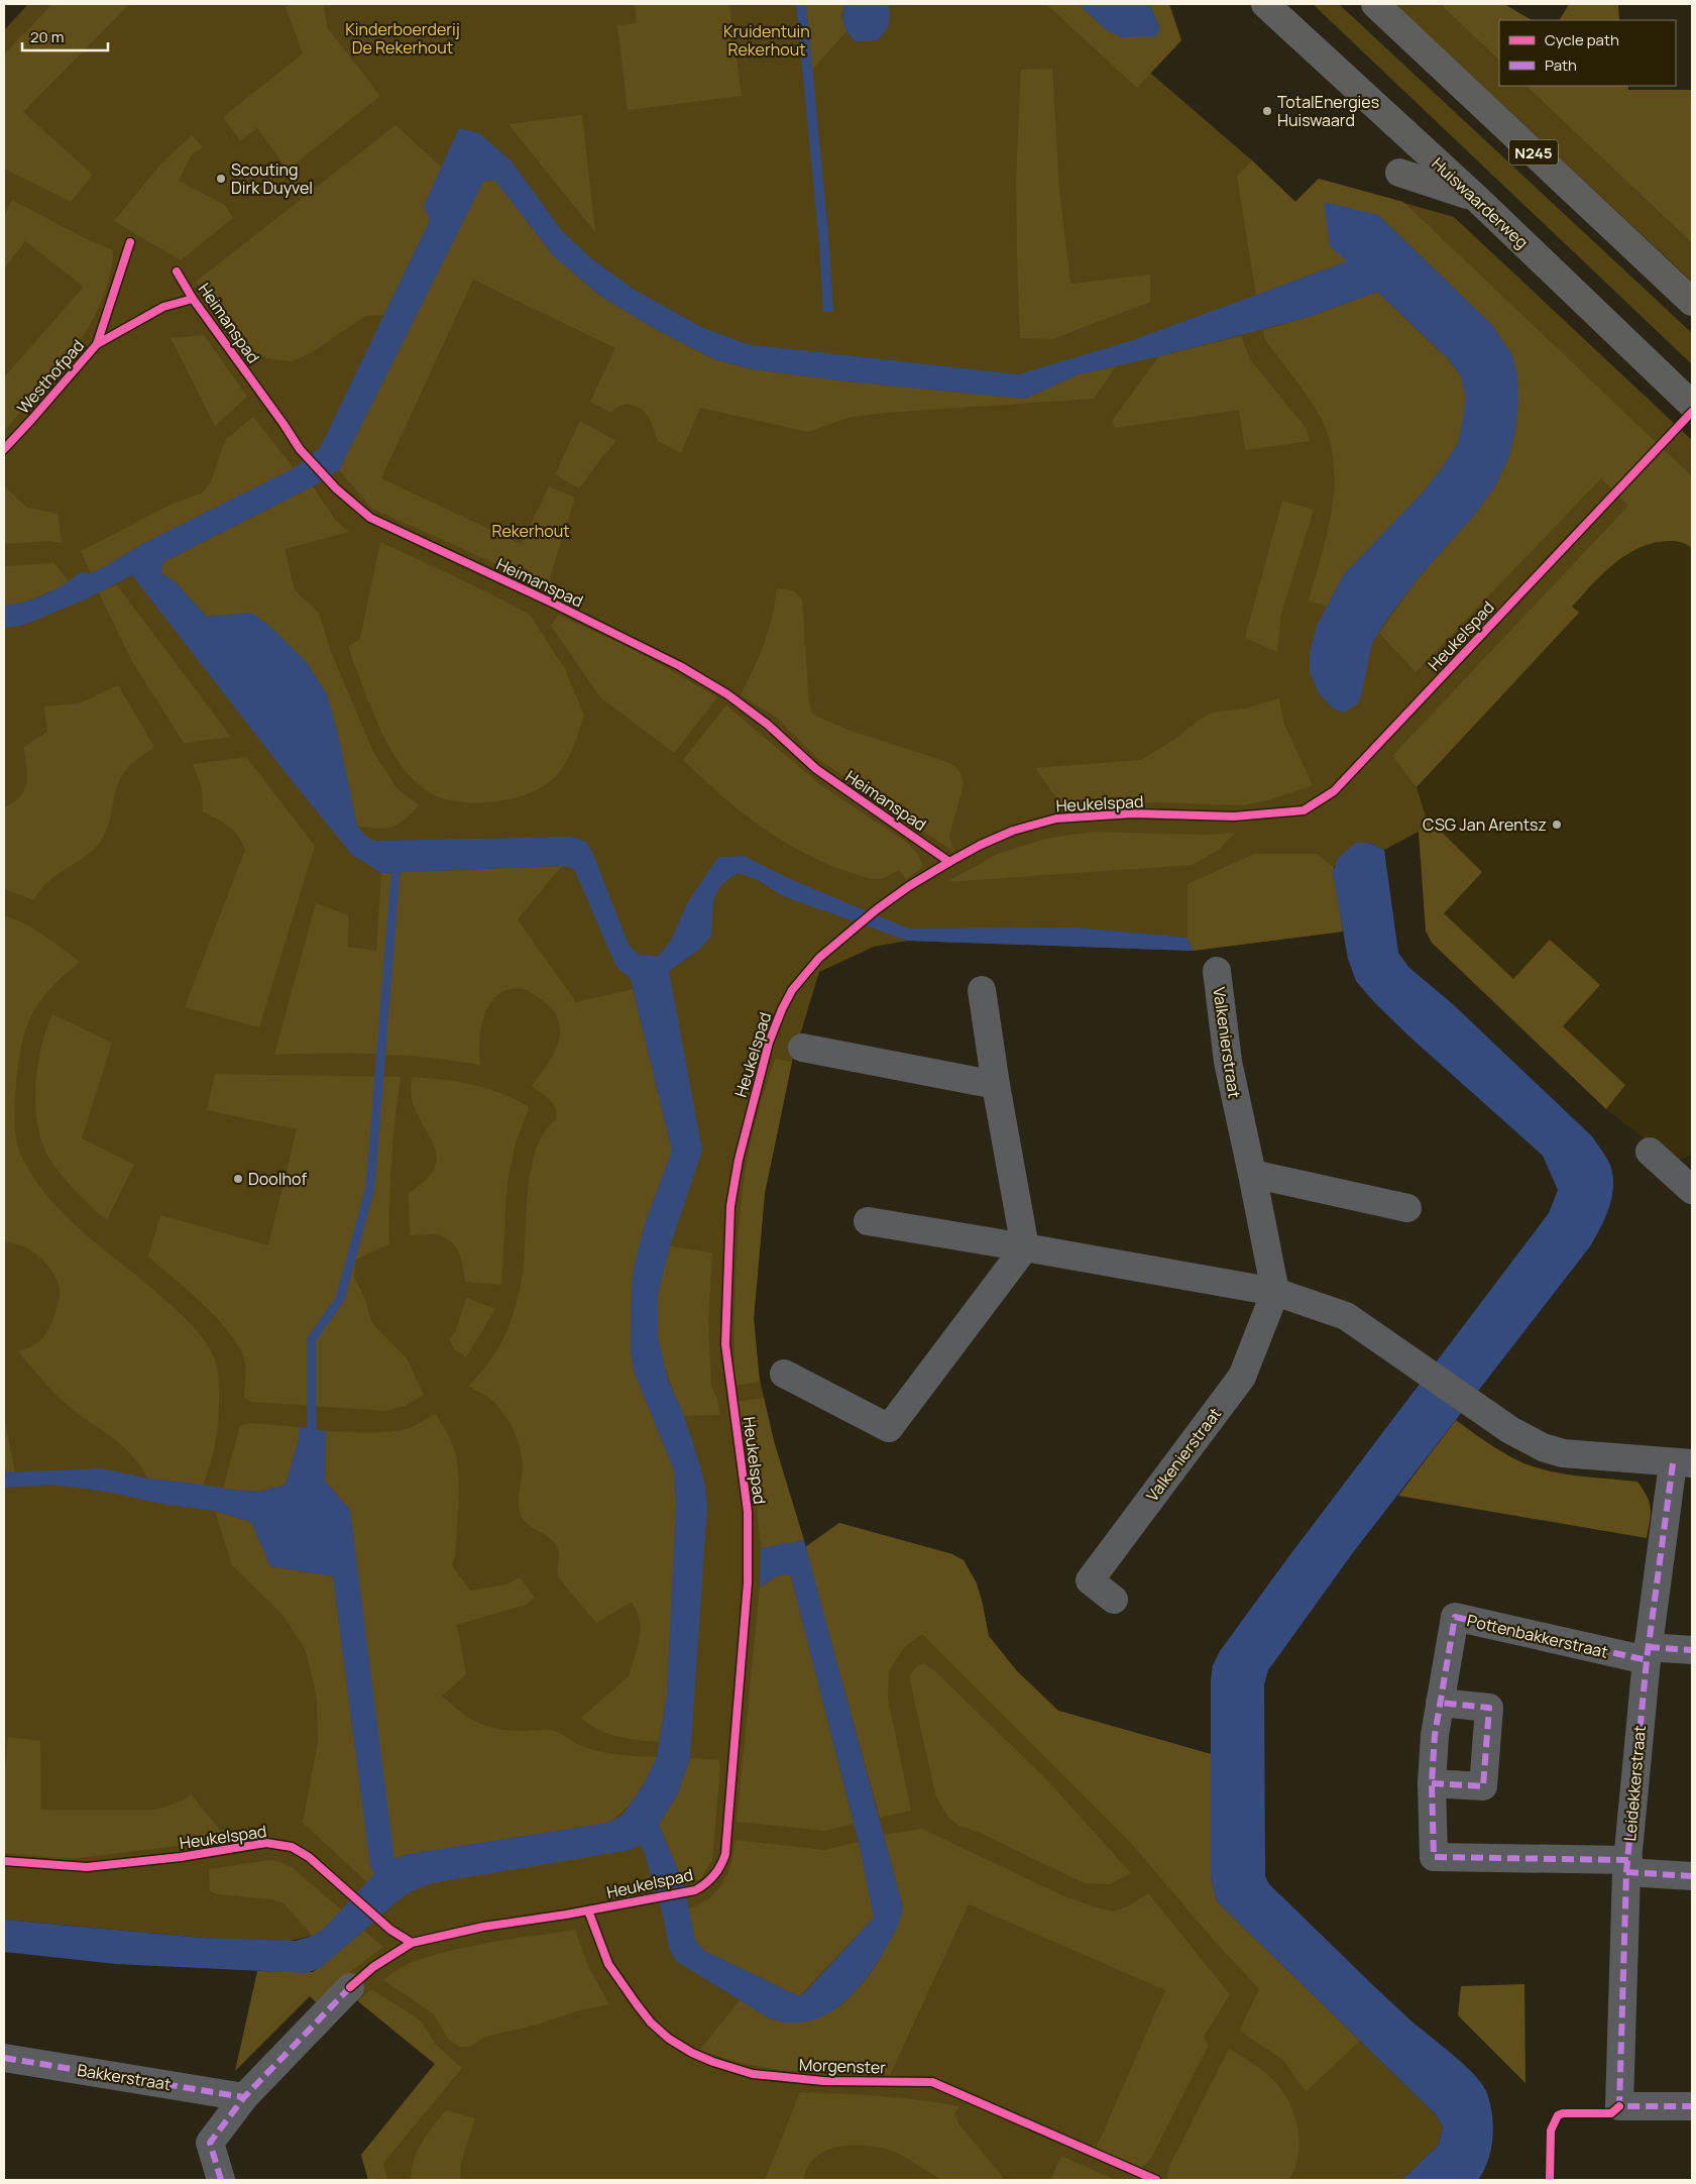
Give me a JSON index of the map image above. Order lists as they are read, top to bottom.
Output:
{
  "streets": {
    "highway": ["N245", "Huiswaarderweg"],
    "street": [
      "Valkenierstraat",
      "Pottenbakkerstraat",
      "Leidekkerstraat",
      "Bakkerstraat"
    ],
    "cycle path": [
      "Heimanspad",
      "Westhofpad",
      "Heukelspad",
      "Morgenster"
    ]
  },
  "crossings": [
    ["Pottenbakkerstraat", "Leidekkerstraat"]
  ],
  "parks": ["Kinderboerderij De Rekerhout", "Kruidentuin Rekerhout", "Rekerhout"],
  "places": [
    "TotalEnergies Huiswaard",
    "Scouting Dirk Duyvel",
    "CSG Jan Arentsz",
    "Doolhof"
  ],
  "legend": ["Cycle path", "Path"],
  "scale_bar": "20 m"
}
